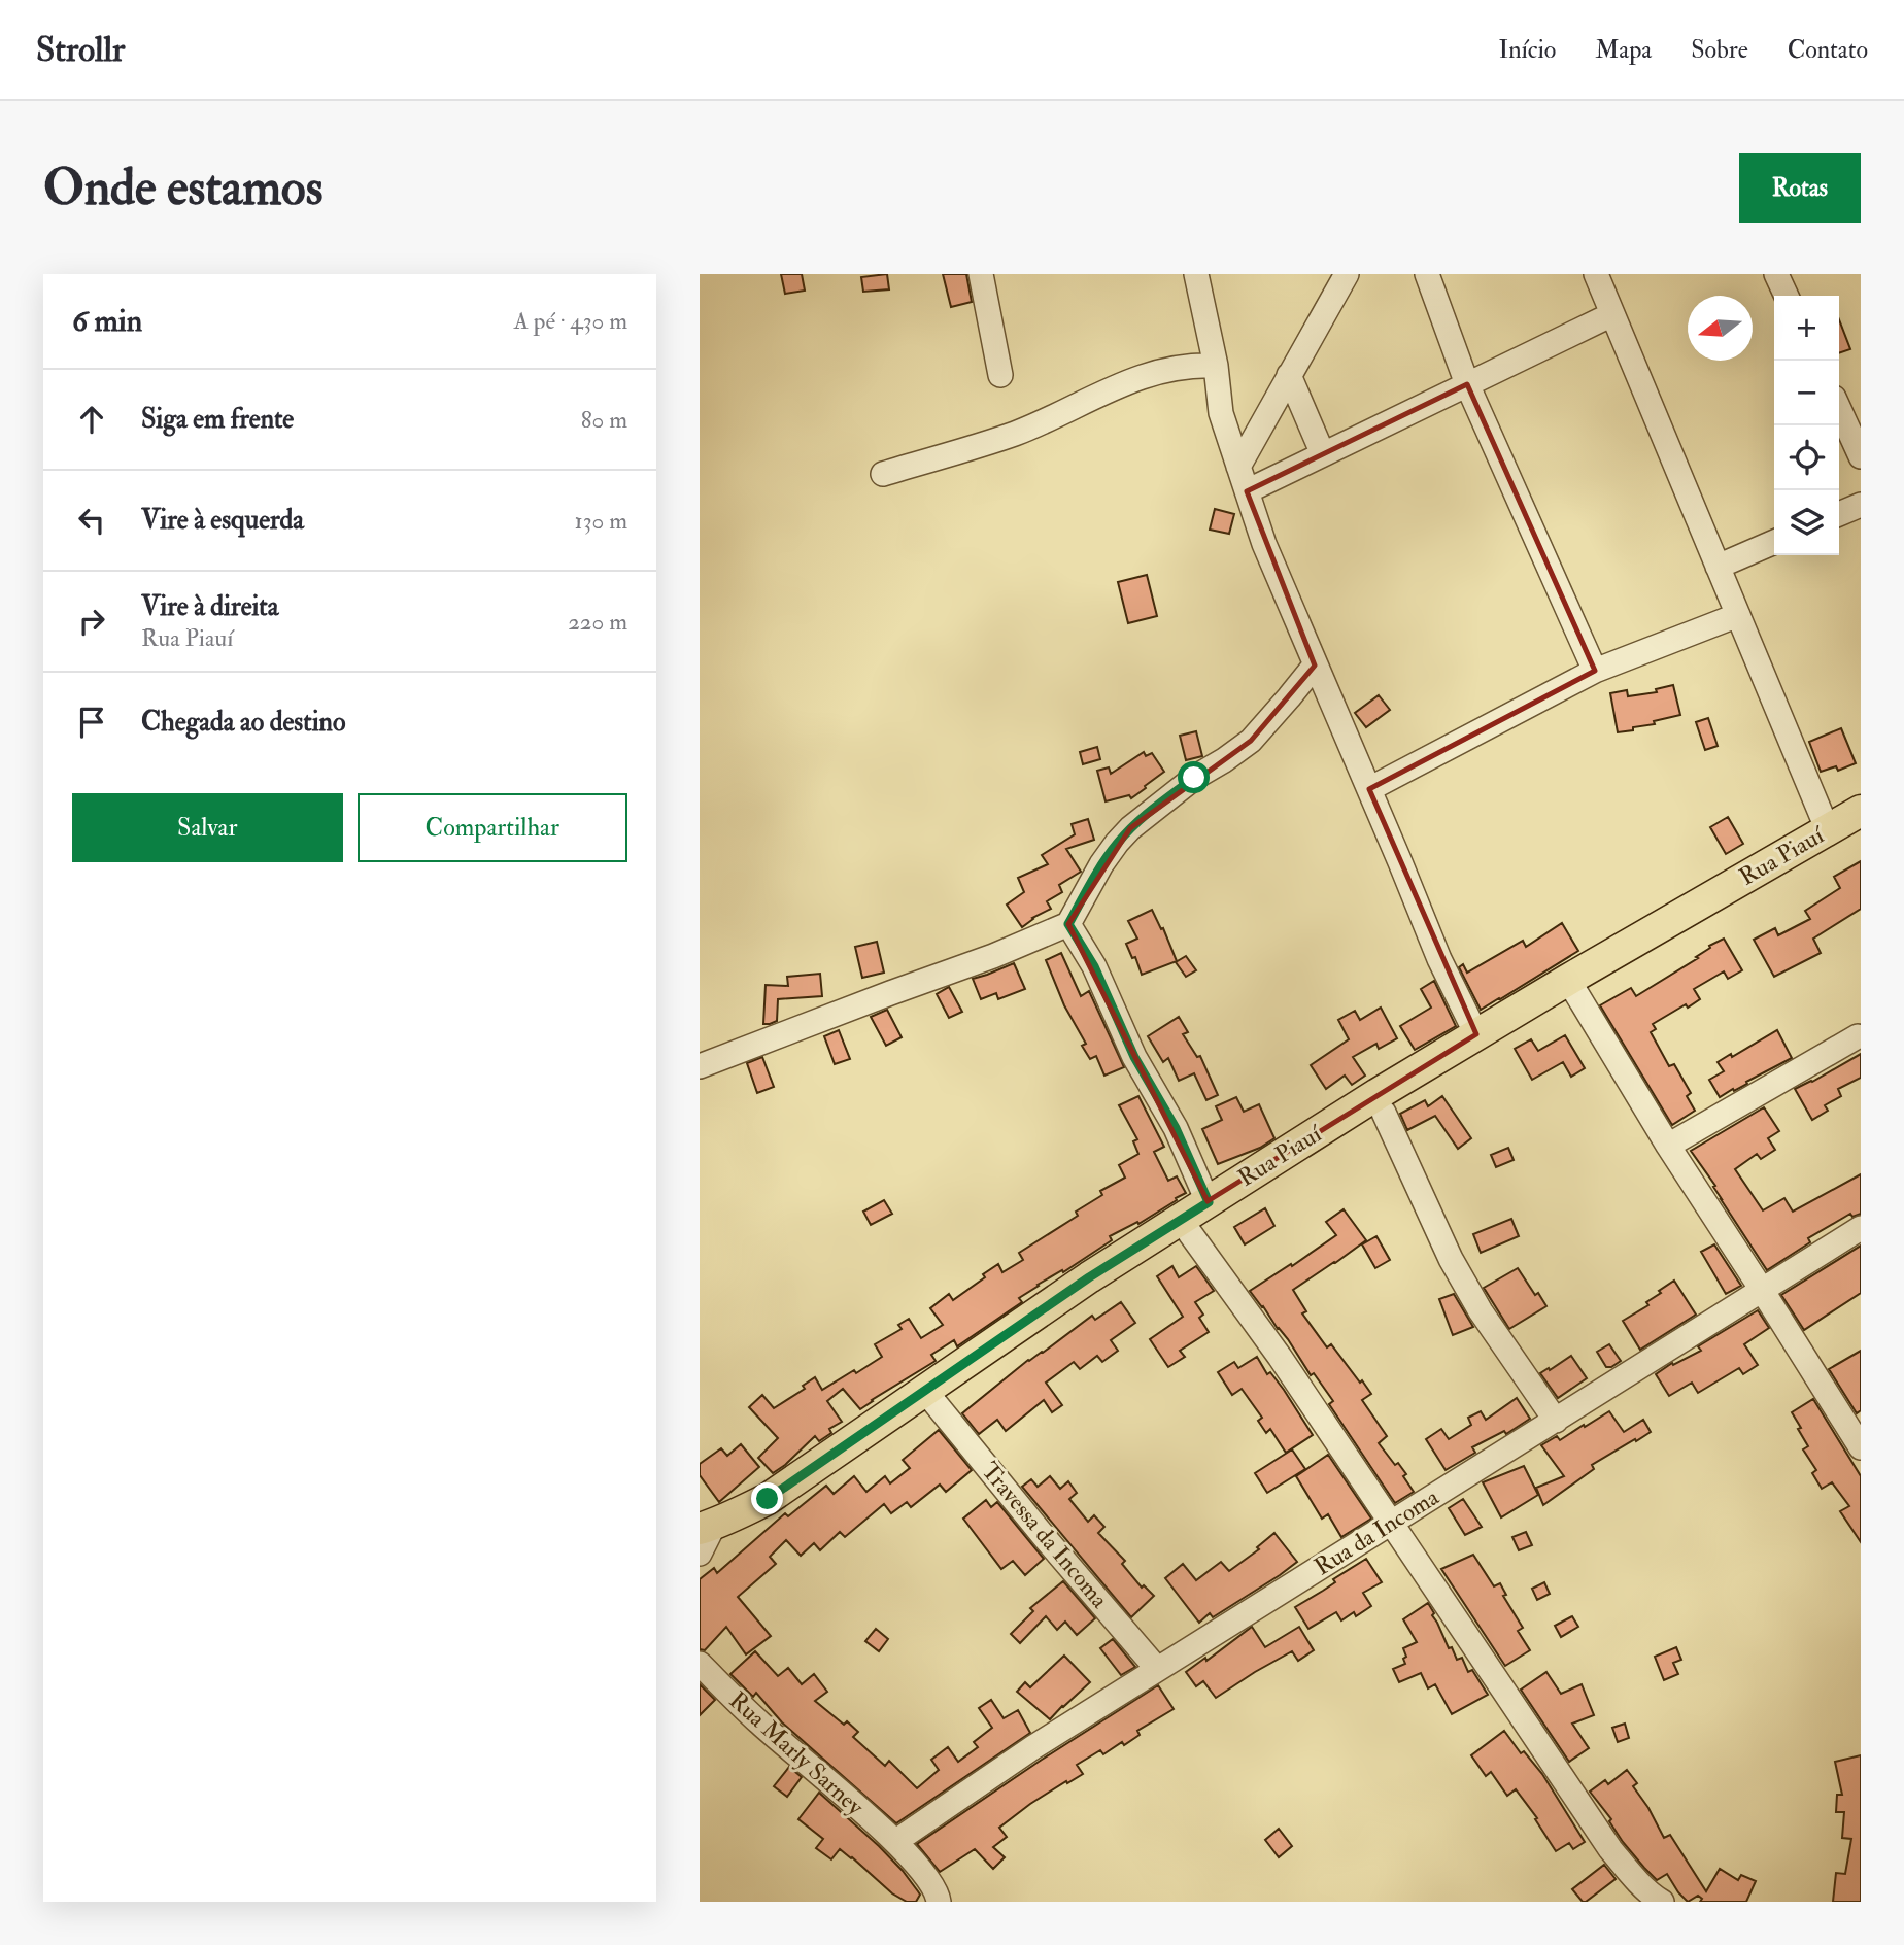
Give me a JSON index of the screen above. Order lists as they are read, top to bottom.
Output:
{
  "streets": {
    "main road": ["Rua Piauí"],
    "street": ["Rua da Incoma", "Travessa da Incoma", "Rua Marly Sarney"]
  },
  "crossings": [
    ["Rua Piauí", "Travessa da Incoma"],
    ["Rua da Incoma", "Travessa da Incoma"],
    ["Rua da Incoma", "Rua Marly Sarney"]
  ],
  "north": "left",
  "page": {
    "header": "Strollr",
    "nav": [
      "Início",
      "Mapa",
      "Sobre",
      "Contato"
    ],
    "buttons": [
      "Rotas",
      ["Salvar", "Compartilhar"]
    ],
    "title": "Onde estamos",
    "heading": ["6 min", "A pé · 430 m"],
    "map_buttons": ["+", "−"],
    "list": [
      ["Siga em frente", "80 m"],
      ["Vire à esquerda", "130 m"],
      ["Vire à direita", "Rua Piauí", "220 m"],
      "Chegada ao destino"
    ]
  }
}
